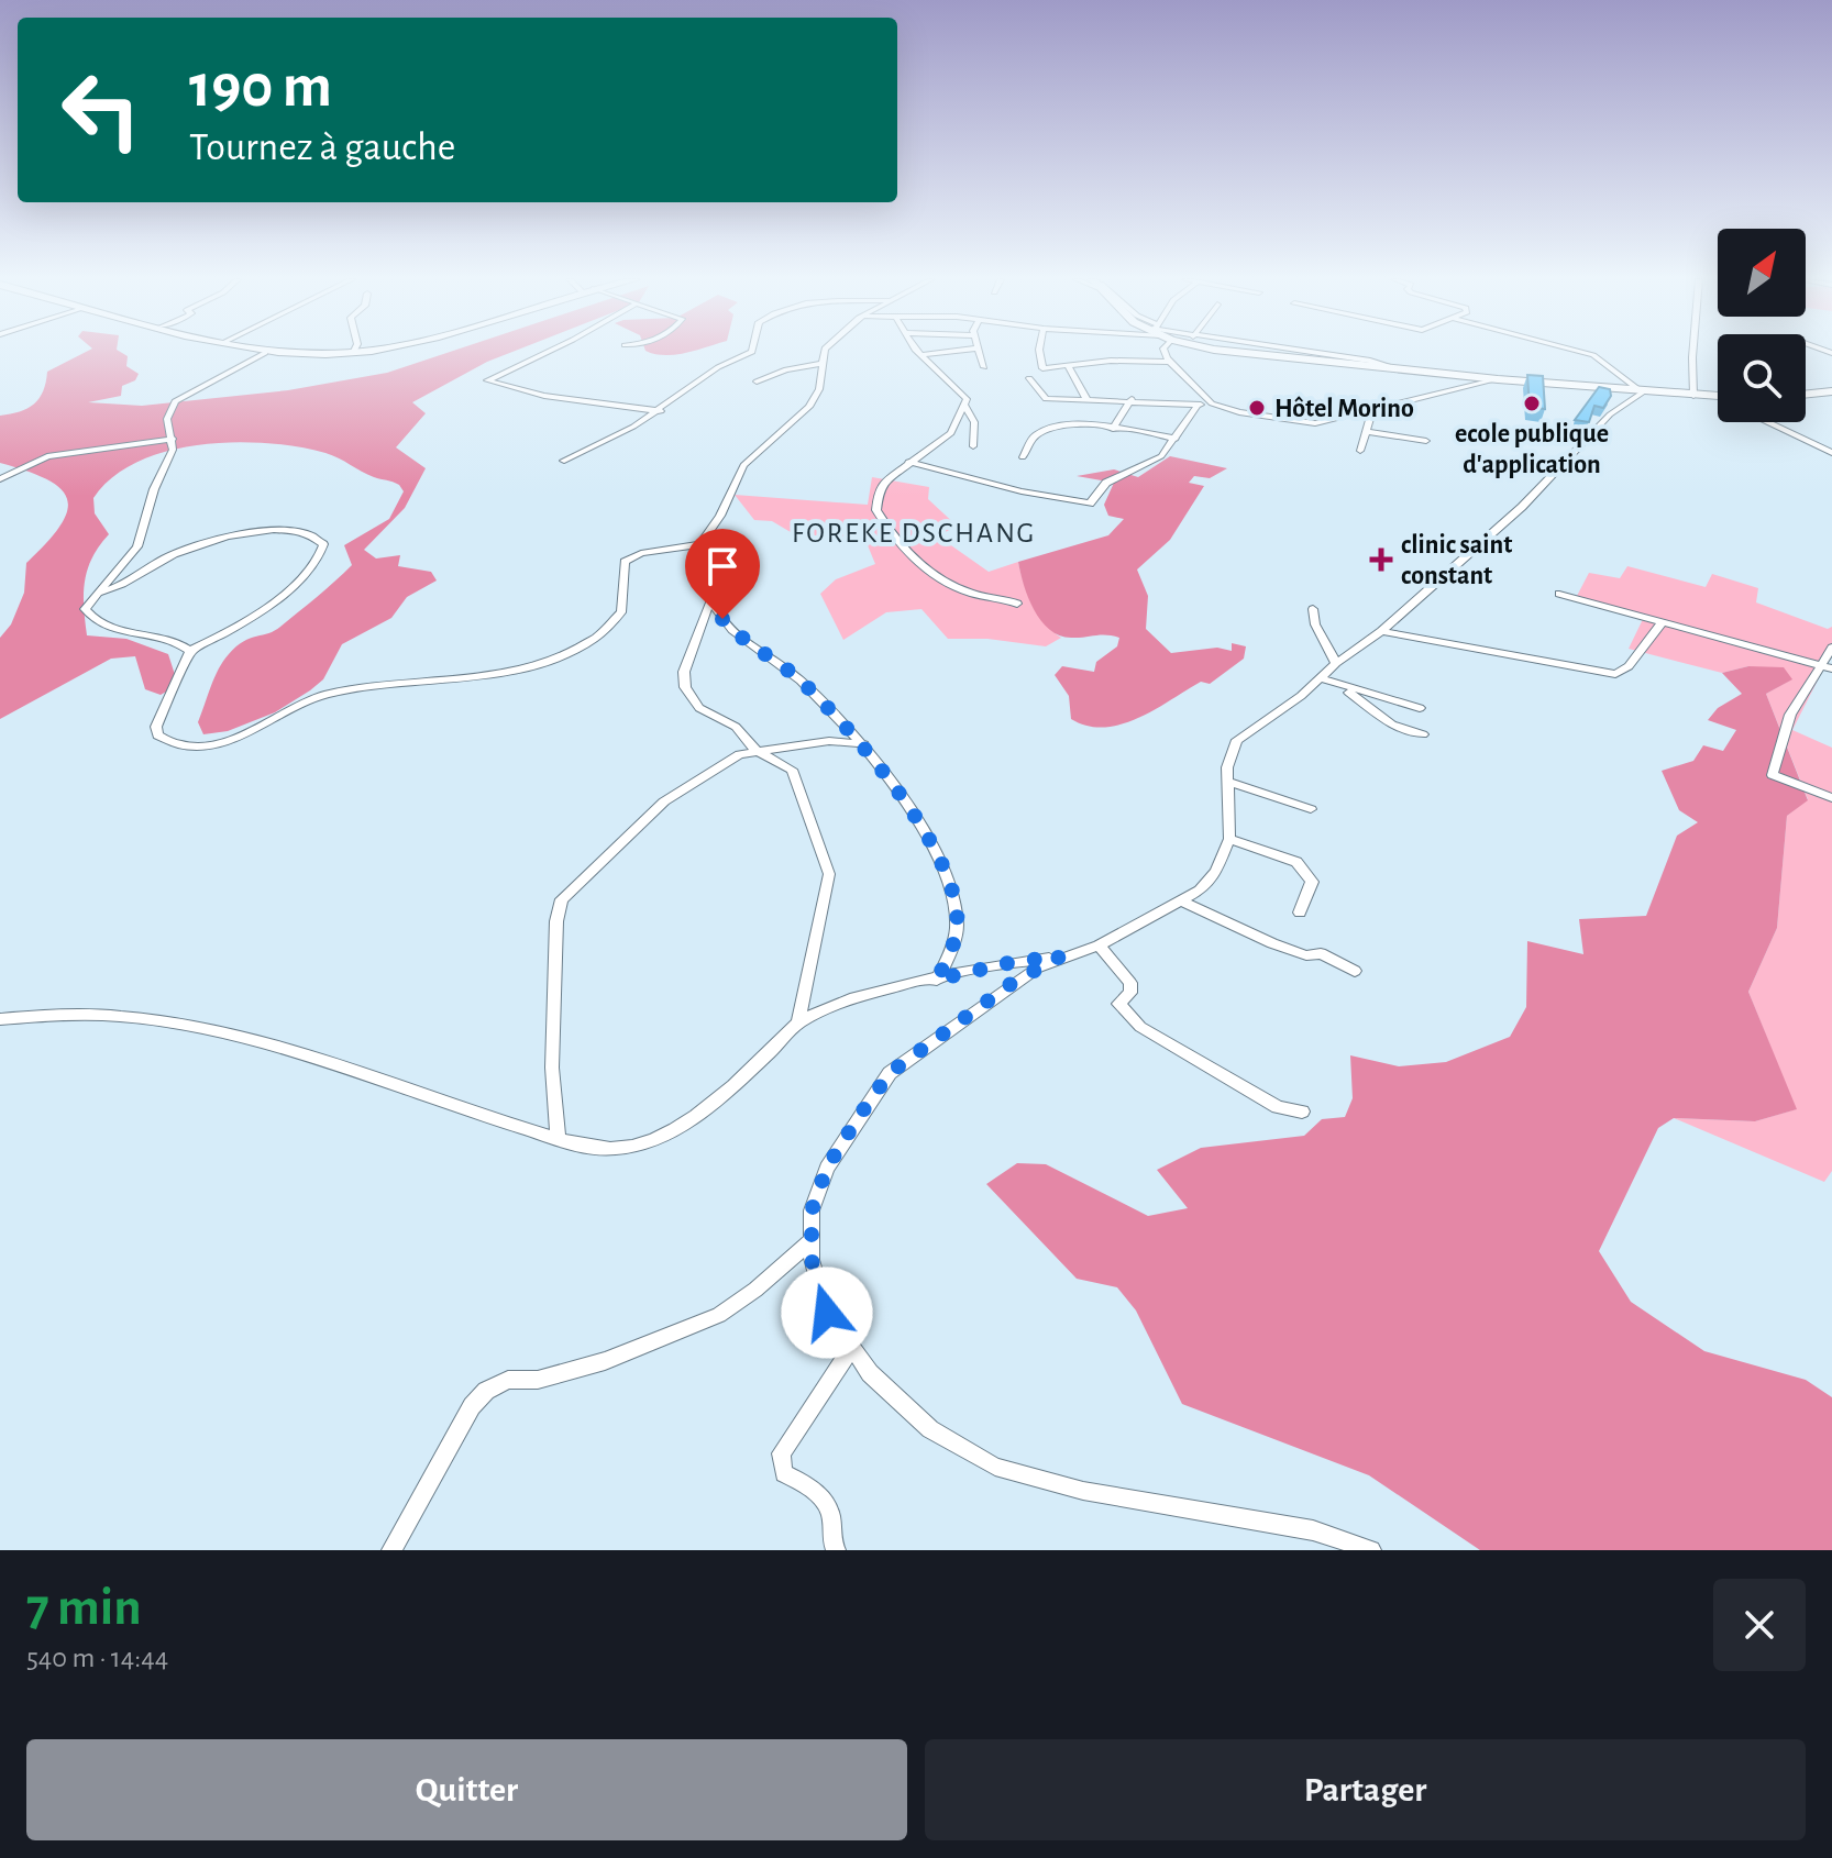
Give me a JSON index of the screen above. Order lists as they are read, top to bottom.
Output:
{
  "districts": ["FOREKE DSCHANG"],
  "places": {
    "other": ["ecole publique d'application", "Hôtel Morino"],
    "health": ["clinic saint constant"]
  },
  "north": "top right",
  "page": {
    "turn": ["190 m", "Tournez à gauche"],
    "heading": ["7 min", "540 m · 14:44"],
    "buttons": ["Quitter", "Partager"]
  }
}
